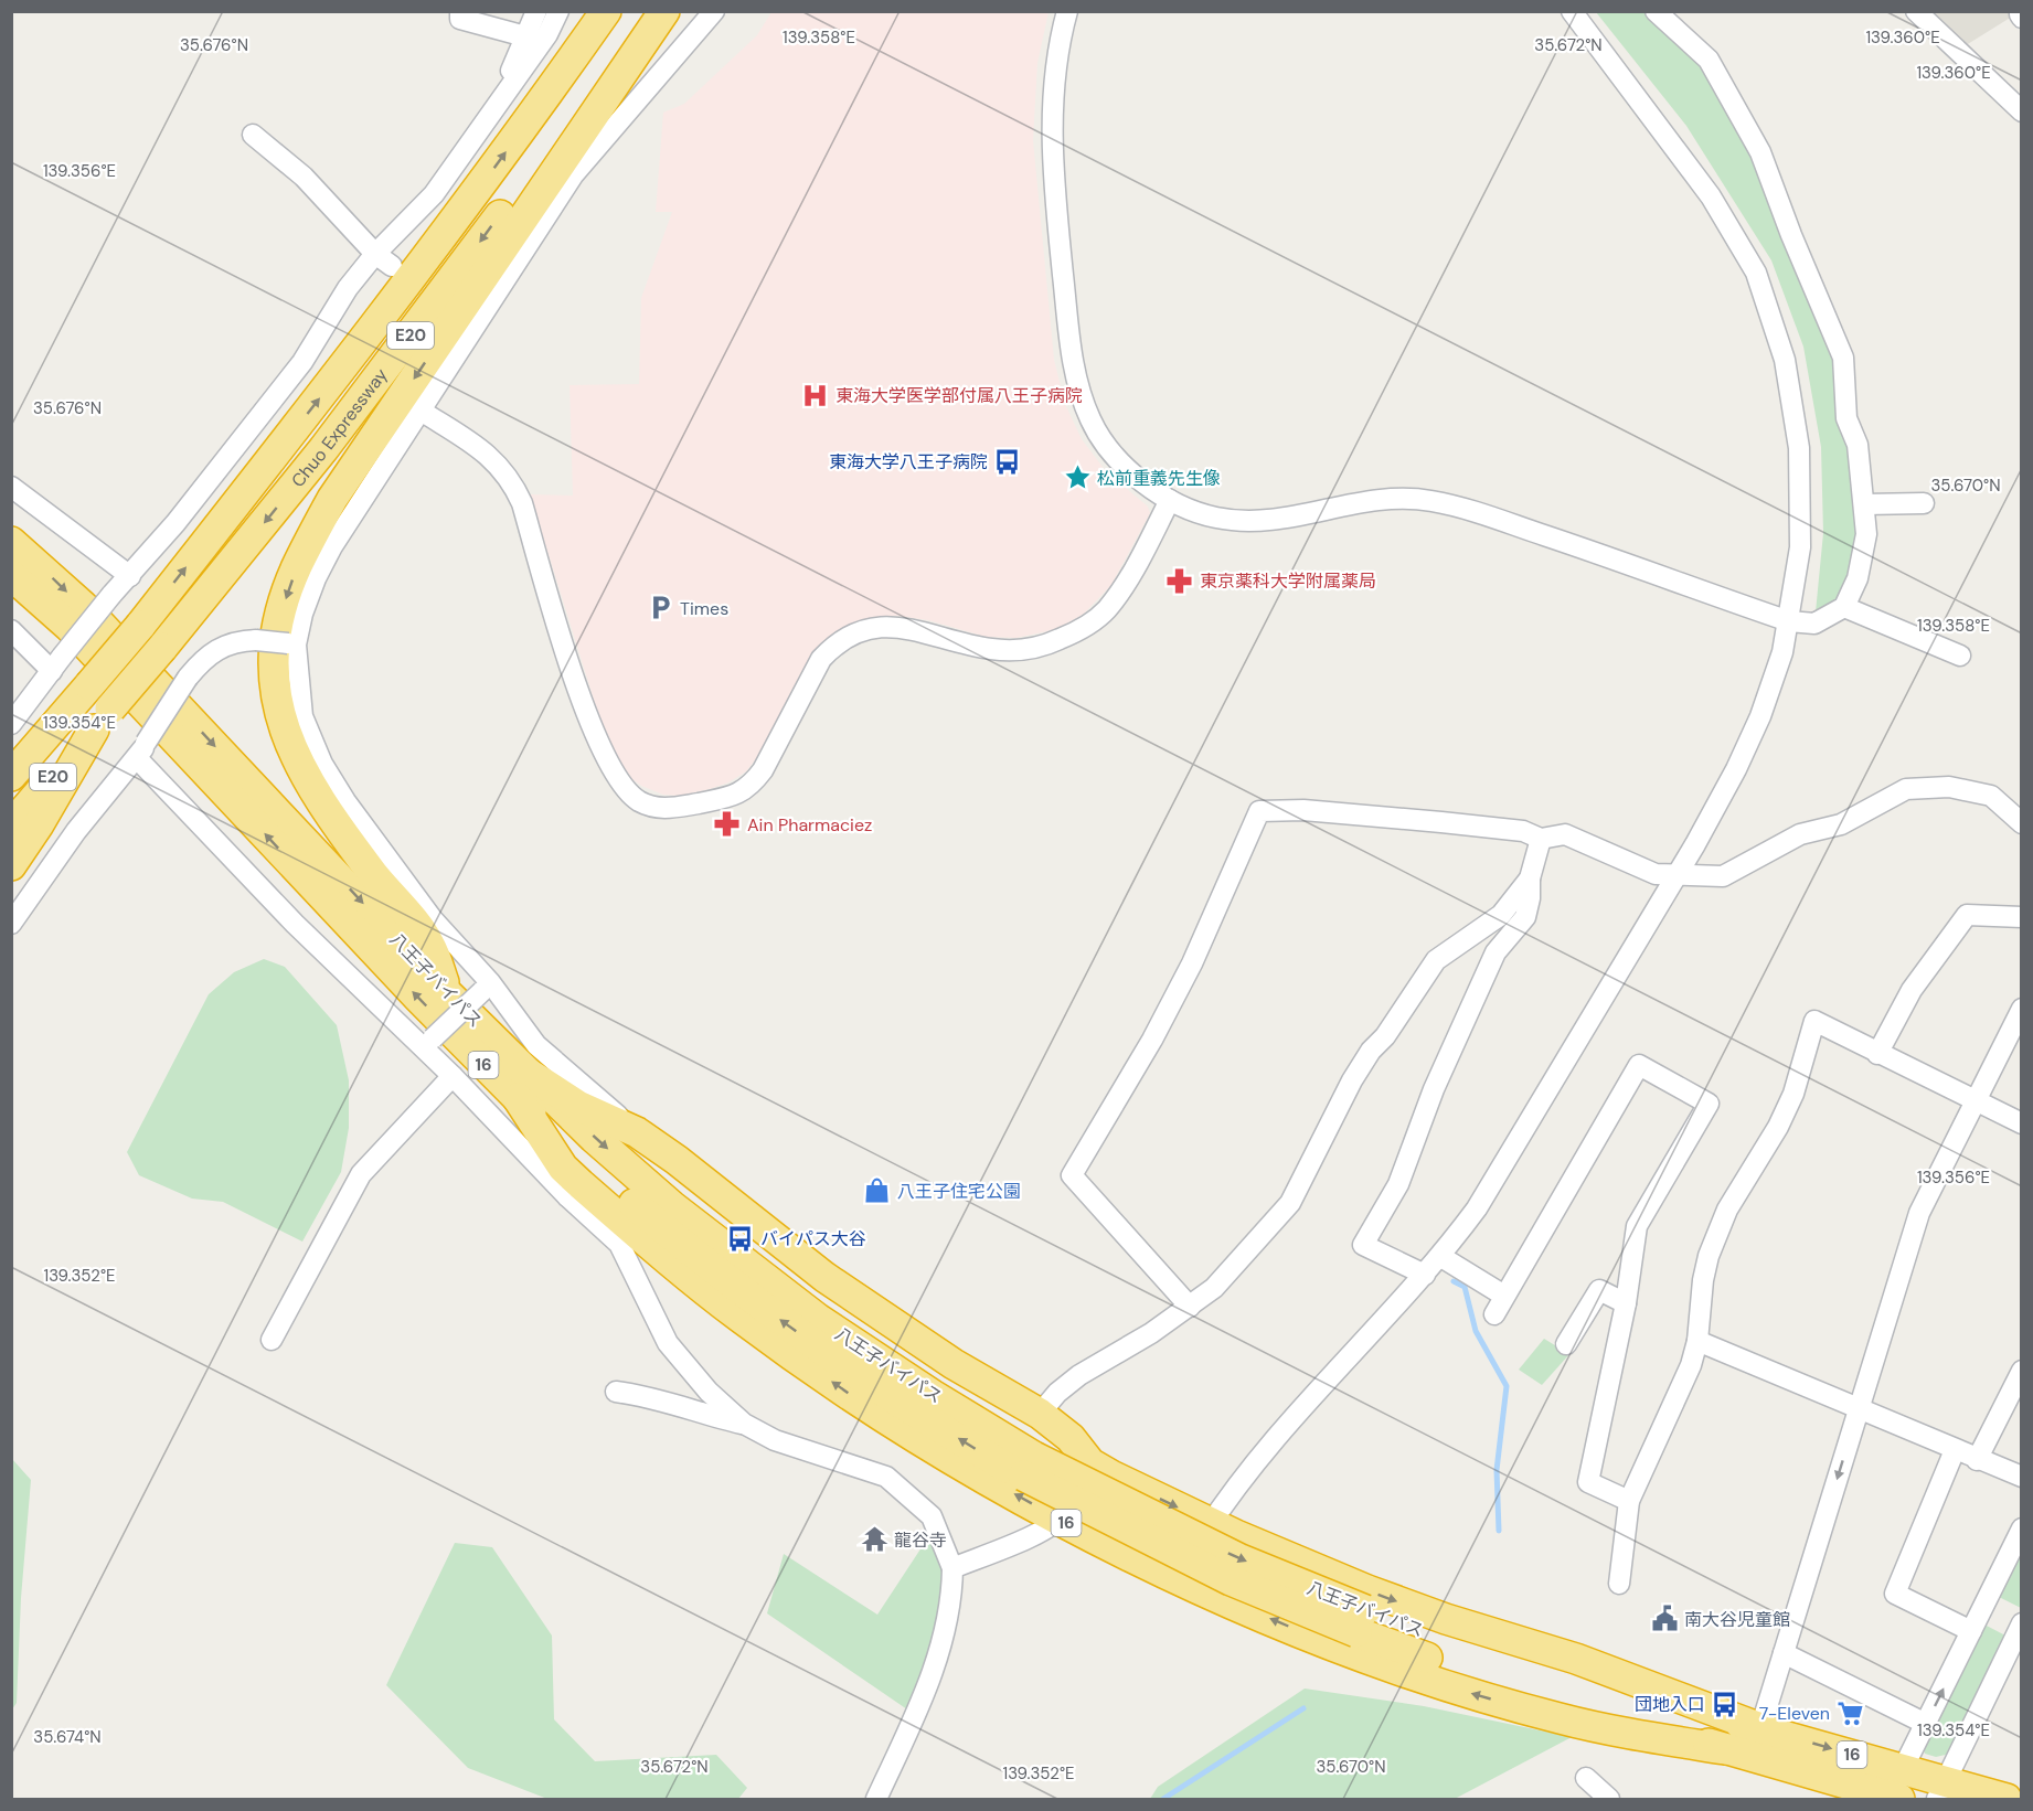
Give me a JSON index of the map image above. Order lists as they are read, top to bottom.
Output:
{
  "streets": {
    "highway": [
      "E20",
      "Chuo Expressway",
      "八王子バイパス",
      "16"
    ]
  },
  "crossings": [
    ["八王子バイパス", "16"]
  ],
  "places": {
    "hospital": ["東海大学医学部付属八王子病院"],
    "bus stop": ["東海大学八王子病院", "バイパス大谷", "団地入口"],
    "place": ["松前重義先生像"],
    "pharmacy": ["東京薬科大学附属薬局", "Ain Pharmaciez"],
    "parking": ["Times"],
    "shop": ["八王子住宅公園"],
    "temple": ["龍谷寺"],
    "public building": ["南大谷児童館"],
    "supermarket": ["7-Eleven"]
  },
  "coordinates": [
    "139.358°E",
    "139.360°E",
    "35.676°N",
    "35.672°N",
    "139.356°E",
    "35.670°N",
    "139.354°E",
    "139.352°E",
    "35.674°N"
  ]
}
